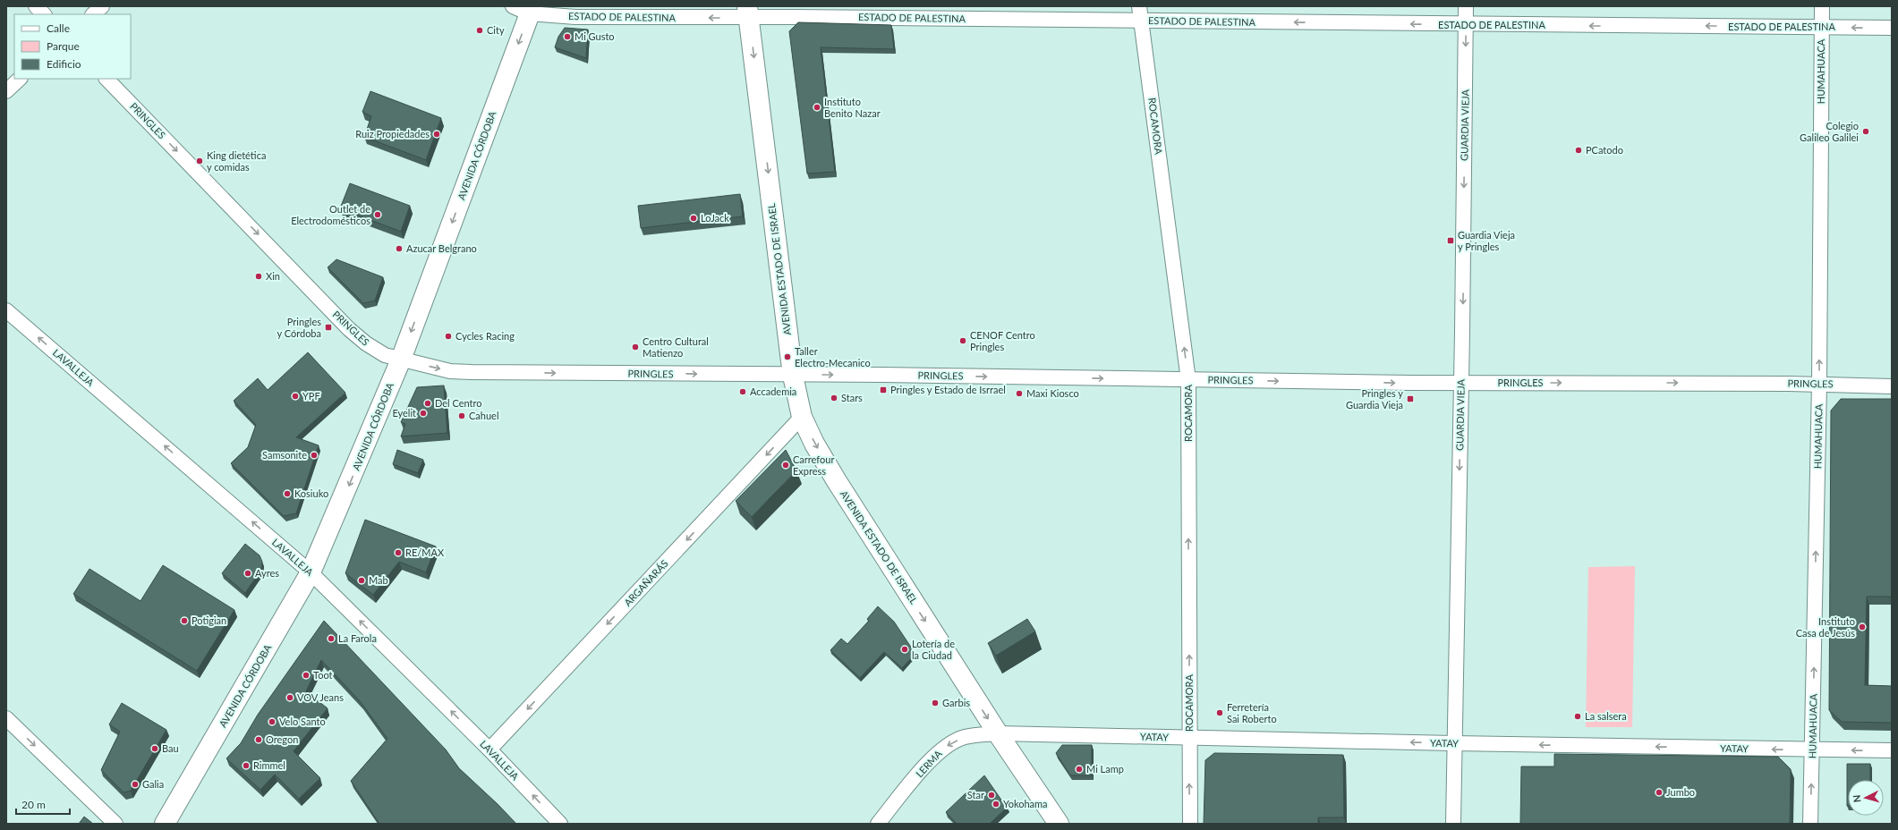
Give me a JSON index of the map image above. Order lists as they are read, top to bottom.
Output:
{
  "streets": {
    "main road": ["AVENIDA CÓRDOBA", "AVENIDA ESTADO DE ISRAEL"],
    "street": [
      "ESTADO DE PALESTINA",
      "HUMAHUACA",
      "PRINGLES",
      "GUARDIA VIEJA",
      "ROCAMORA",
      "LAVALLEJA",
      "ARGAÑARÁS",
      "YATAY",
      "LERMA"
    ]
  },
  "crossings": [
    ["ESTADO DE PALESTINA", "HUMAHUACA"],
    ["ESTADO DE PALESTINA", "GUARDIA VIEJA"],
    ["ESTADO DE PALESTINA", "ROCAMORA"],
    ["ESTADO DE PALESTINA", "AVENIDA CÓRDOBA"],
    ["ESTADO DE PALESTINA", "AVENIDA ESTADO DE ISRAEL"],
    ["HUMAHUACA", "PRINGLES"],
    ["HUMAHUACA", "YATAY"],
    ["PRINGLES", "GUARDIA VIEJA"],
    ["PRINGLES", "ROCAMORA"],
    ["PRINGLES", "AVENIDA CÓRDOBA"],
    ["PRINGLES", "AVENIDA ESTADO DE ISRAEL"],
    ["GUARDIA VIEJA", "YATAY"],
    ["ROCAMORA", "YATAY"],
    ["AVENIDA CÓRDOBA", "LAVALLEJA"],
    ["AVENIDA ESTADO DE ISRAEL", "ARGAÑARÁS"],
    ["AVENIDA ESTADO DE ISRAEL", "YATAY"],
    ["AVENIDA ESTADO DE ISRAEL", "LERMA"],
    ["LAVALLEJA", "ARGAÑARÁS"],
    ["YATAY", "LERMA"]
  ],
  "one_way": [
    "ESTADO DE PALESTINA",
    "HUMAHUACA",
    "PRINGLES",
    "GUARDIA VIEJA",
    "ROCAMORA",
    "AVENIDA CÓRDOBA",
    "AVENIDA ESTADO DE ISRAEL",
    "LAVALLEJA",
    "ARGAÑARÁS",
    "YATAY",
    "LERMA"
  ],
  "places": {
    "other": [
      "City",
      "Mi Gusto",
      "Instituto Benito Nazar",
      "Colegio Galileo Galilei",
      "Ruiz Propiedades",
      "PCatodo",
      "King dietética y comidas",
      "Outlet de Electrodomésticos",
      "LoJack",
      "Azucar Belgrano",
      "Xin",
      "Cycles Racing",
      "CENOF Centro Pringles",
      "Centro Cultural Matienzo",
      "Taller Electro-Mecanico",
      "Accademia",
      "Maxi Kiosco",
      "YPF",
      "Stars",
      "Del Centro",
      "Eyelit",
      "Cahuel",
      "Samsonite",
      "Carrefour Express",
      "Kosiuko",
      "RE/MAX",
      "Ayres",
      "Mab",
      "Potigian",
      "Instituto Casa de Jesús",
      "La Farola",
      "Lotería de la Ciudad",
      "Toot",
      "VOV Jeans",
      "Garbis",
      "Ferretería Sai Roberto",
      "La salsera",
      "Velo Santo",
      "Oregon",
      "Bau",
      "Rimmel",
      "Mi Lamp",
      "Galia",
      "Jumbo",
      "Star",
      "Yokohama"
    ],
    "transit": [
      "Guardia Vieja y Pringles",
      "Pringles y Córdoba",
      "Pringles y Estado de Isrrael",
      "Pringles y Guardia Vieja"
    ]
  },
  "legend": ["Calle", "Parque", "Edificio"],
  "scale_bar": "20 m",
  "north": "left"
}
